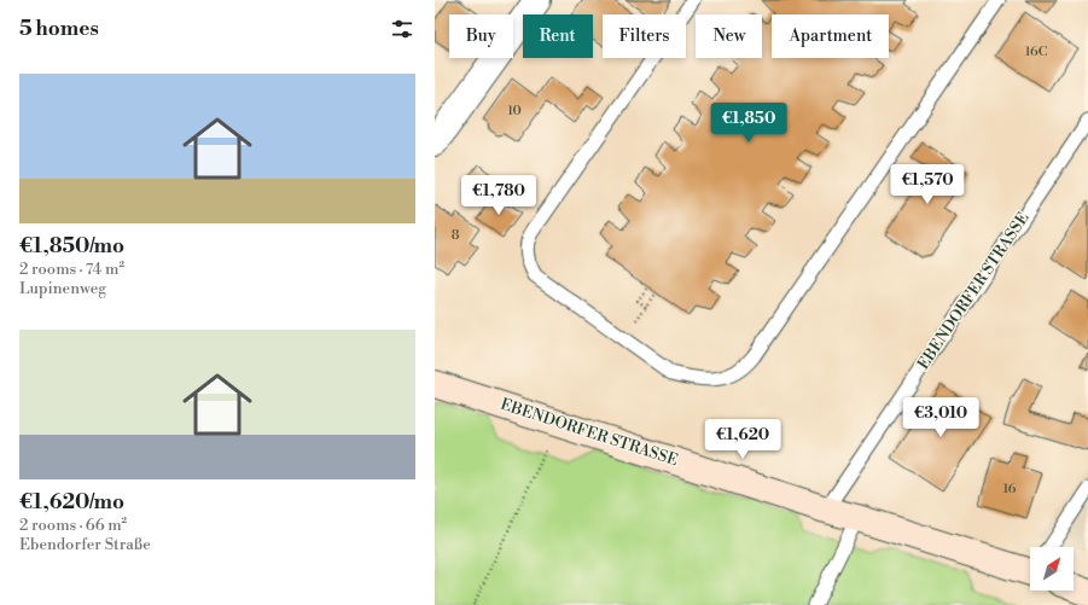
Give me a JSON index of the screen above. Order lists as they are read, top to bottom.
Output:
{
  "streets": {
    "street": ["EBENDORFER STRASSE"]
  },
  "house_numbers": [
    "16C",
    "10",
    "8",
    "16"
  ],
  "north": "top right",
  "page": {
    "heading": "5 homes",
    "chip": [
      "Buy",
      "Rent",
      "Filters",
      "New",
      "Apartment"
    ],
    "list": [
      {
        "name": "€1,850/mo",
        "note": "2 rooms · 74 m² · Lupinenweg"
      },
      {
        "name": "€1,620/mo",
        "note": "2 rooms · 66 m² · Ebendorfer Straße"
      }
    ],
    "price": [
      "€1,850",
      "€1,570",
      "€1,780",
      "€3,010",
      "€1,620"
    ]
  }
}
